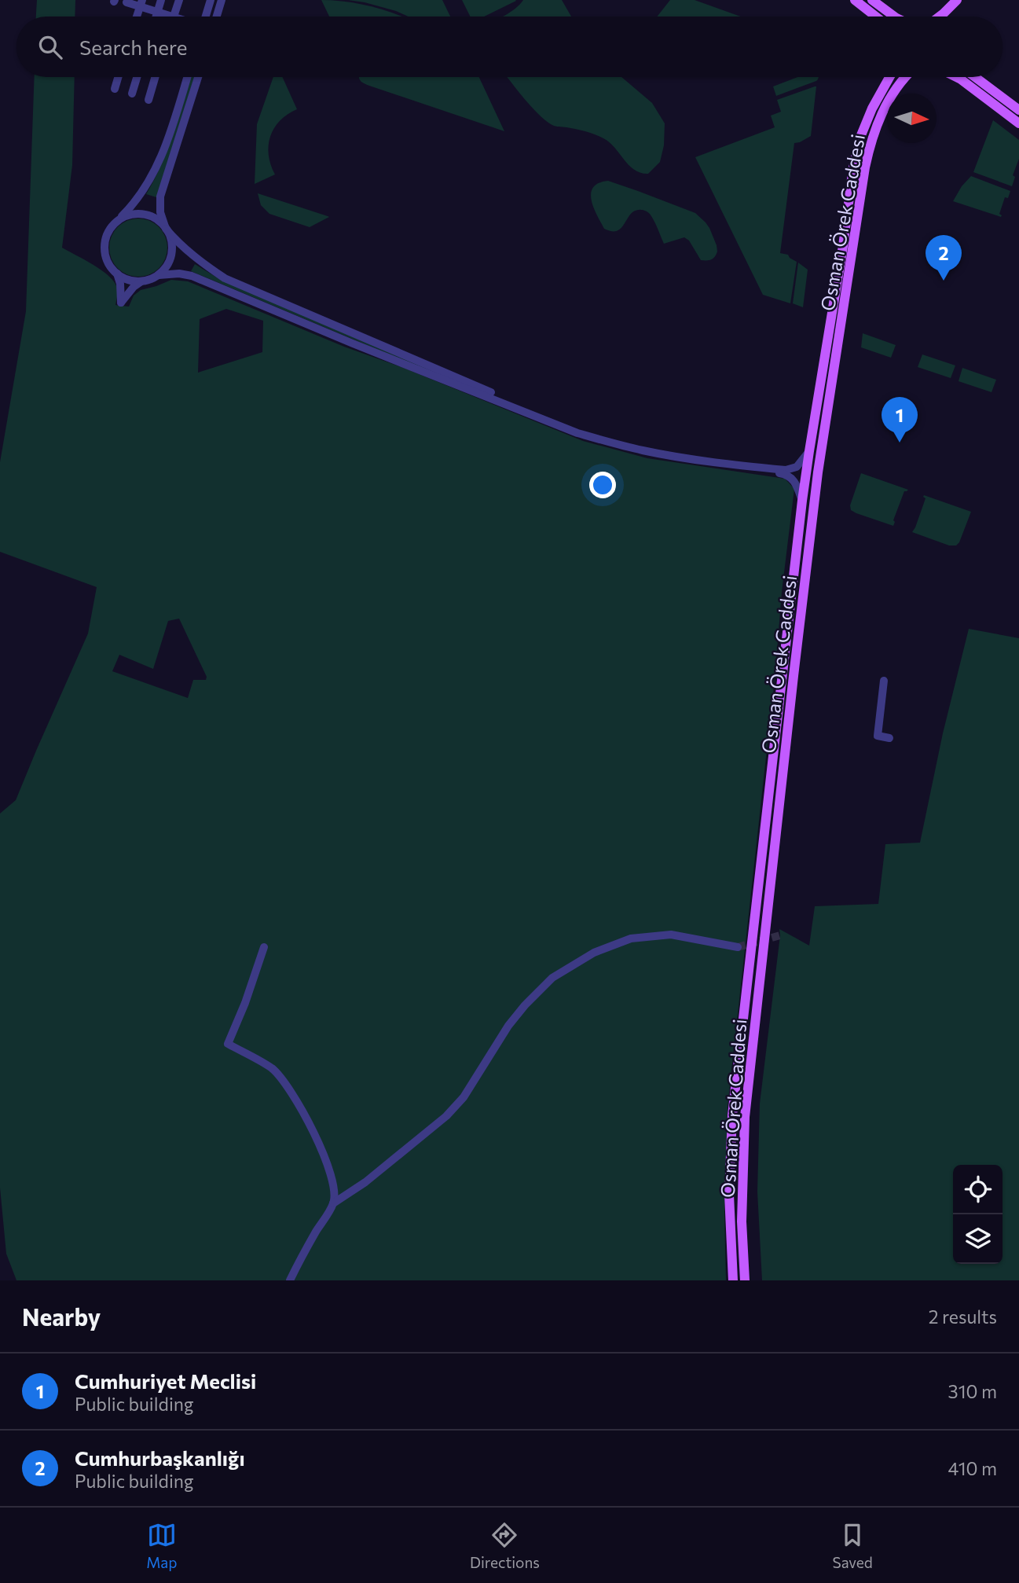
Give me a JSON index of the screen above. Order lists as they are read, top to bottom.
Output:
{
  "streets": {
    "main road": ["Osman Örek Caddesi"]
  },
  "north": "right",
  "page": {
    "search": "Search here",
    "pins": ["2", "1"],
    "heading": ["Nearby", "2 results"],
    "list": [
      {
        "mark": "1",
        "name": "Cumhuriyet Meclisi",
        "note": "Public building",
        "value": "310 m"
      },
      {
        "mark": "2",
        "name": "Cumhurbaşkanlığı",
        "note": "Public building",
        "value": "410 m"
      }
    ],
    "nav": ["Map", "Directions", "Saved"]
  }
}
